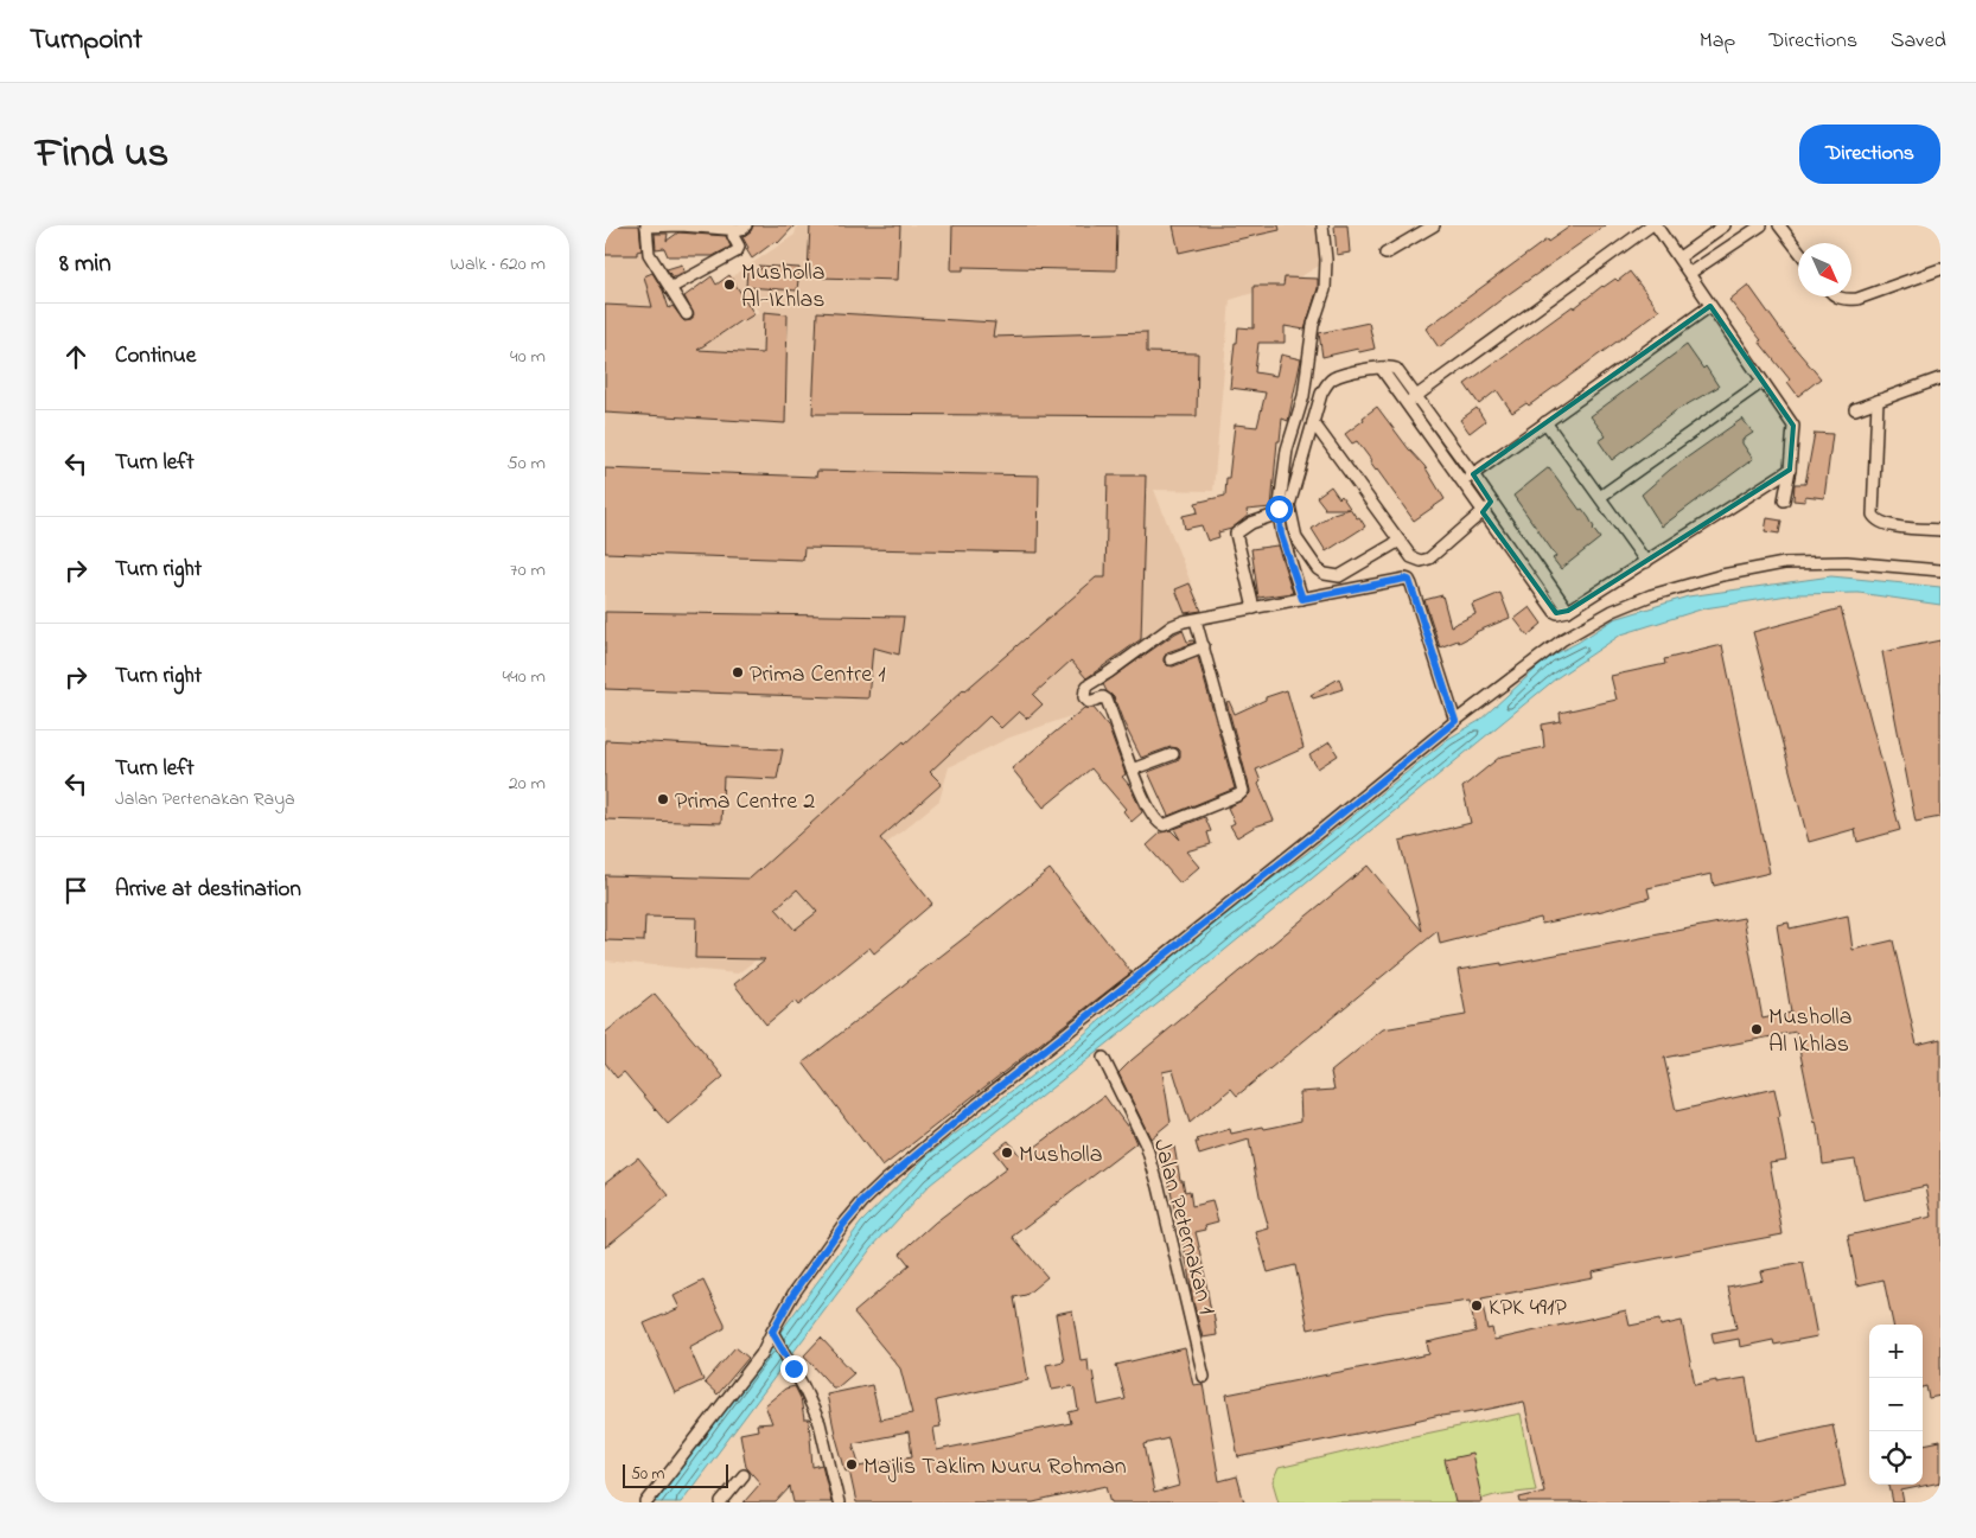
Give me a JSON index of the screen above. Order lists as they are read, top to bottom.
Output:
{
  "streets": {
    "street": ["Jalan Peternakan 1"]
  },
  "places": [
    "Musholla Al-Ikhlas",
    "Prima Centre 1",
    "Prima Centre 2",
    "Musholla Al Ikhlas",
    "Musholla",
    "KPK 491P",
    "Majlis Taklim Nuru Rohman"
  ],
  "scale_bar": "50 m",
  "north": "bottom right",
  "page": {
    "header": "Turnpoint",
    "nav": ["Map", "Directions", "Saved"],
    "title": "Find us",
    "buttons": "Directions",
    "heading": ["8 min", "Walk · 620 m"],
    "list": [
      ["Continue", "40 m"],
      ["Turn left", "50 m"],
      ["Turn right", "70 m"],
      ["Turn right", "440 m"],
      ["Turn left", "Jalan Pertenakan Raya", "20 m"],
      "Arrive at destination"
    ],
    "map_buttons": ["+", "−"],
    "scale": "50 m"
  }
}
